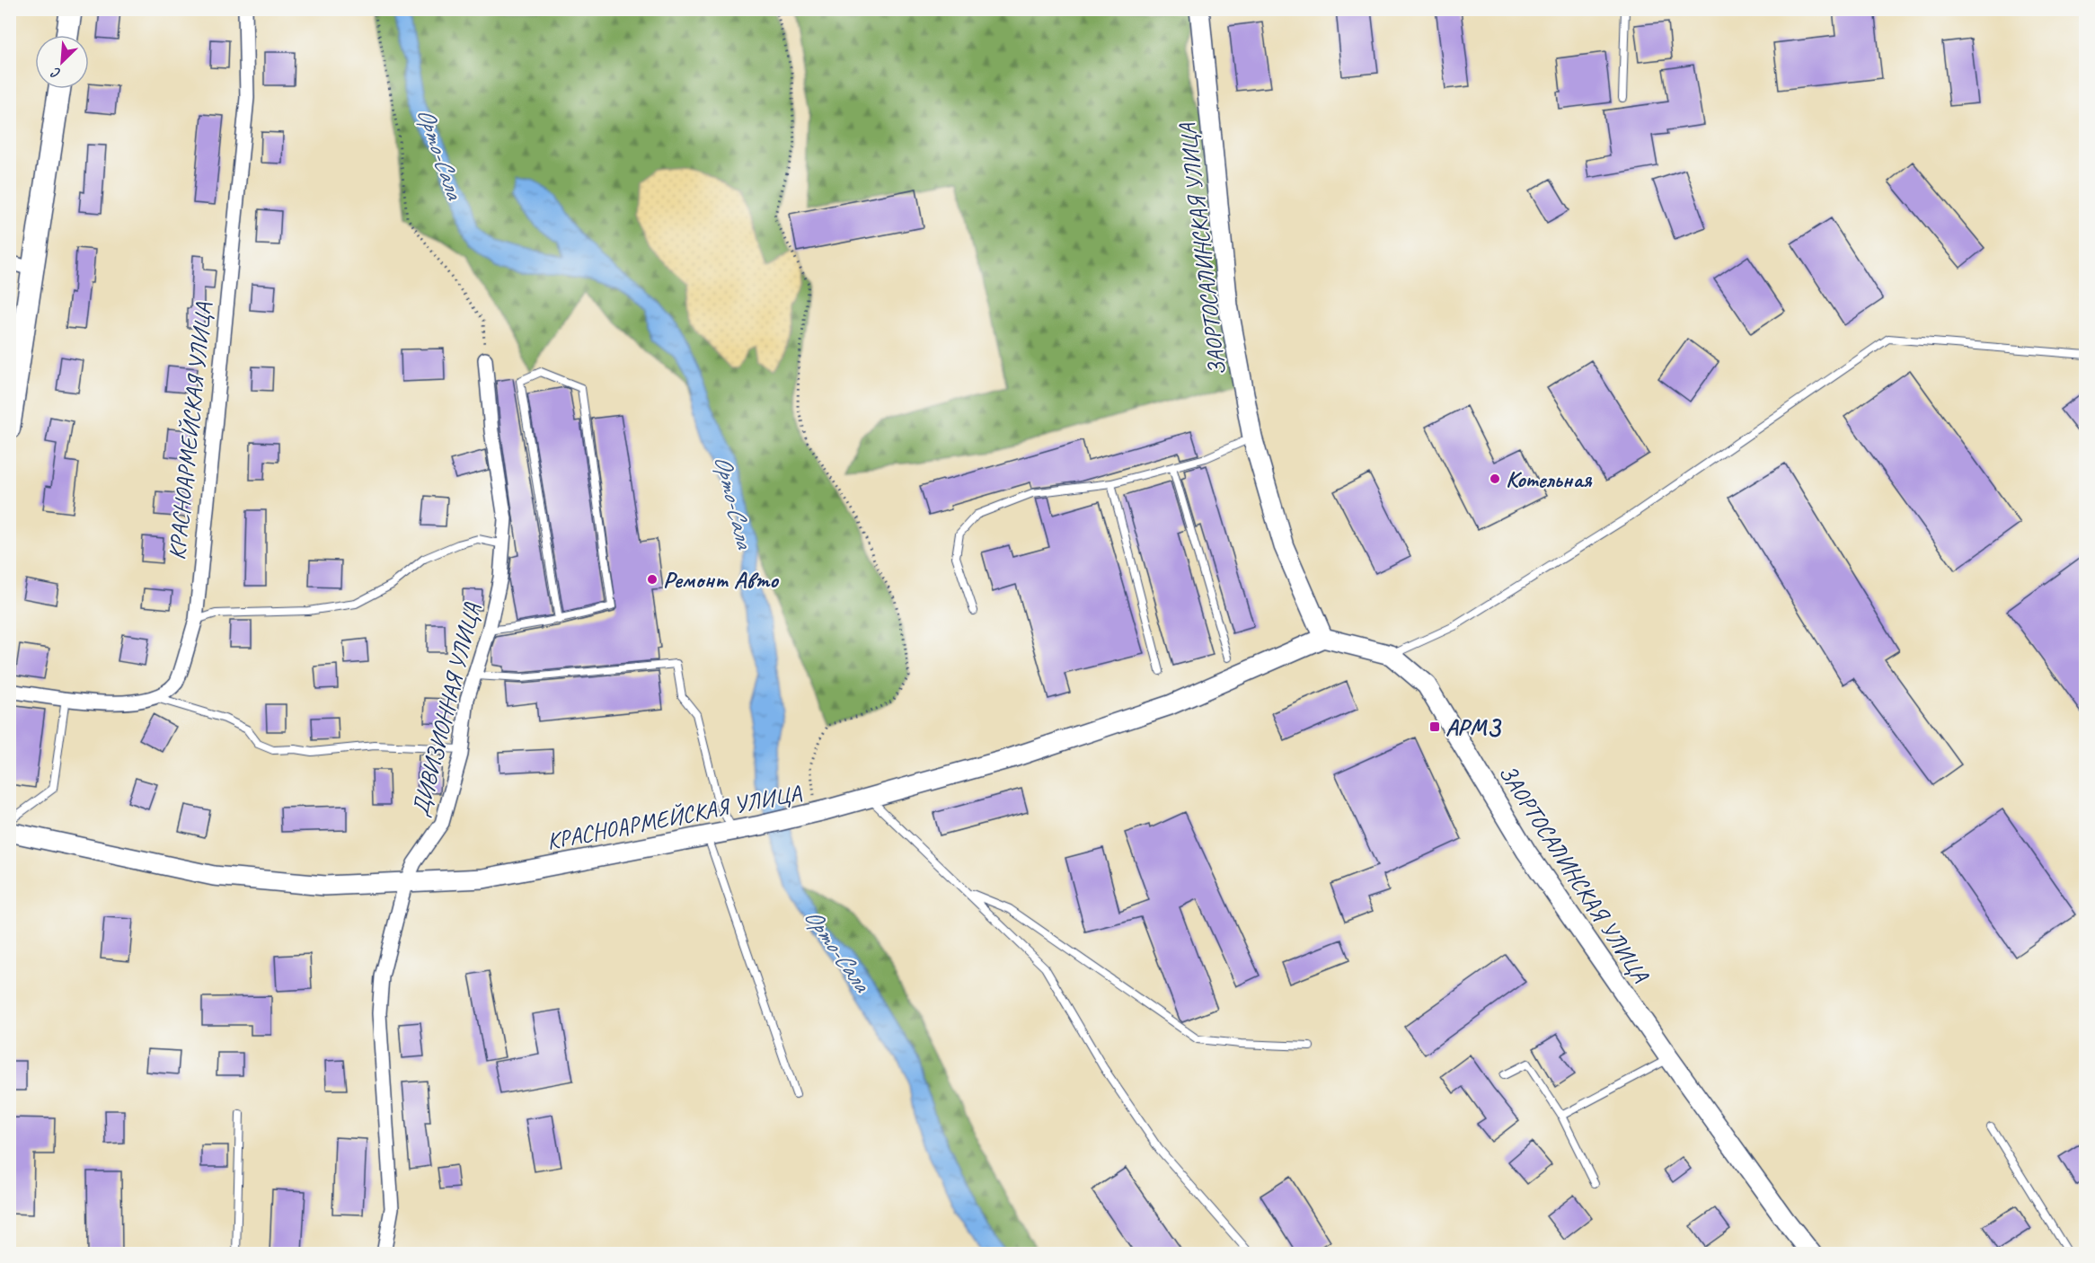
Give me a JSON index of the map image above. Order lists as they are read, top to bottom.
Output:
{
  "streets": {
    "street": ["ЗАОРТОСАЛИНСКАЯ УЛИЦА", "КРАСНОАРМЕЙСКАЯ УЛИЦА", "ДИВИЗИОННАЯ УЛИЦА"]
  },
  "crossings": [
    ["ЗАОРТОСАЛИНСКАЯ УЛИЦА", "КРАСНОАРМЕЙСКАЯ УЛИЦА"],
    ["КРАСНОАРМЕЙСКАЯ УЛИЦА", "ДИВИЗИОННАЯ УЛИЦА"]
  ],
  "water": ["Орто-Сала"],
  "places": {
    "other": ["Котельная", "Ремонт Авто"],
    "transit": ["АРМЗ"]
  },
  "north": "bottom left"
}
